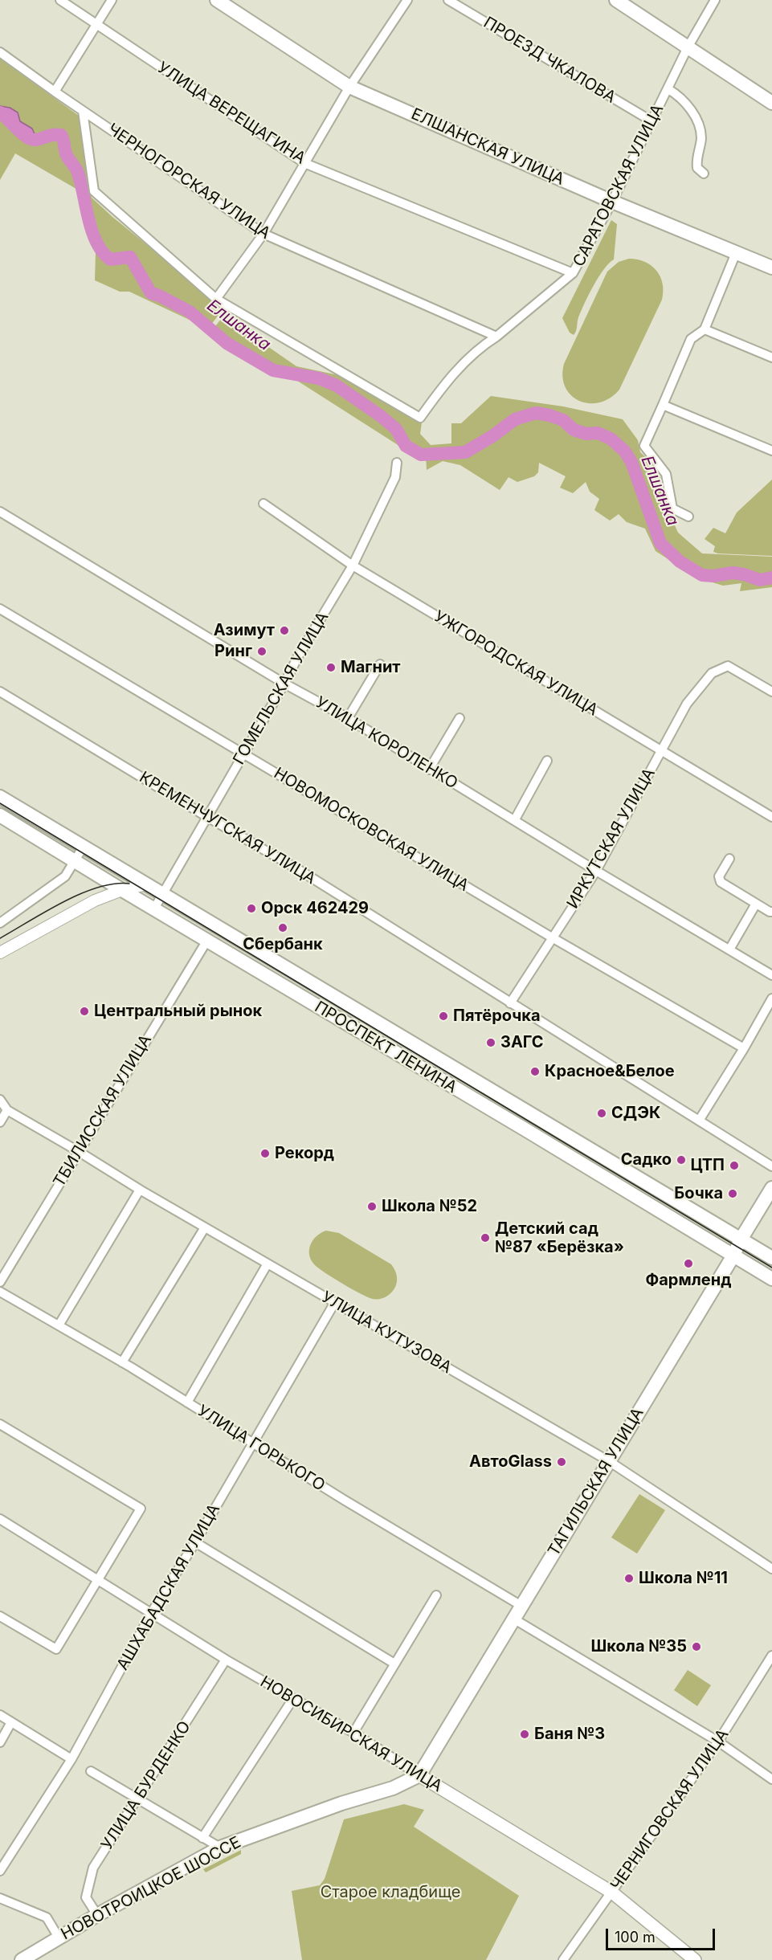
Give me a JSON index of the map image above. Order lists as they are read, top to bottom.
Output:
{
  "streets": {
    "main road": [
      "ЕЛШАНСКАЯ УЛИЦА",
      "ПРОСПЕКТ ЛЕНИНА",
      "ТАГИЛЬСКАЯ УЛИЦА",
      "НОВОСИБИРСКАЯ УЛИЦА",
      "НОВОТРОИЦКОЕ ШОССЕ"
    ],
    "street": [
      "ПРОЕЗД ЧКАЛОВА",
      "УЛИЦА ВЕРЕЩАГИНА",
      "ЧЕРНОГОРСКАЯ УЛИЦА",
      "САРАТОВСКАЯ УЛИЦА",
      "УЖГОРОДСКАЯ УЛИЦА",
      "ГОМЕЛЬСКАЯ УЛИЦА",
      "УЛИЦА КОРОЛЕНКО",
      "КРЕМЕНЧУГСКАЯ УЛИЦА",
      "НОВОМОСКОВСКАЯ УЛИЦА",
      "ИРКУТСКАЯ УЛИЦА",
      "ТБИЛИССКАЯ УЛИЦА",
      "УЛИЦА КУТУЗОВА",
      "УЛИЦА ГОРЬКОГО",
      "АШХАБАДСКАЯ УЛИЦА",
      "УЛИЦА БУРДЕНКО",
      "ЧЕРНИГОВСКАЯ УЛИЦА"
    ]
  },
  "crossings": [
    ["ПРОЕЗД ЧКАЛОВА", "САРАТОВСКАЯ УЛИЦА"],
    ["УЛИЦА ВЕРЕЩАГИНА", "САРАТОВСКАЯ УЛИЦА"],
    ["ЕЛШАНСКАЯ УЛИЦА", "САРАТОВСКАЯ УЛИЦА"],
    ["ЧЕРНОГОРСКАЯ УЛИЦА", "САРАТОВСКАЯ УЛИЦА"],
    ["УЖГОРОДСКАЯ УЛИЦА", "ГОМЕЛЬСКАЯ УЛИЦА"],
    ["УЖГОРОДСКАЯ УЛИЦА", "ИРКУТСКАЯ УЛИЦА"],
    ["ГОМЕЛЬСКАЯ УЛИЦА", "УЛИЦА КОРОЛЕНКО"],
    ["ГОМЕЛЬСКАЯ УЛИЦА", "КРЕМЕНЧУГСКАЯ УЛИЦА"],
    ["ГОМЕЛЬСКАЯ УЛИЦА", "НОВОМОСКОВСКАЯ УЛИЦА"],
    ["ГОМЕЛЬСКАЯ УЛИЦА", "ПРОСПЕКТ ЛЕНИНА"],
    ["УЛИЦА КОРОЛЕНКО", "ИРКУТСКАЯ УЛИЦА"],
    ["КРЕМЕНЧУГСКАЯ УЛИЦА", "ИРКУТСКАЯ УЛИЦА"],
    ["НОВОМОСКОВСКАЯ УЛИЦА", "ИРКУТСКАЯ УЛИЦА"],
    ["ПРОСПЕКТ ЛЕНИНА", "ТБИЛИССКАЯ УЛИЦА"],
    ["ПРОСПЕКТ ЛЕНИНА", "ТАГИЛЬСКАЯ УЛИЦА"],
    ["ТБИЛИССКАЯ УЛИЦА", "УЛИЦА КУТУЗОВА"],
    ["УЛИЦА КУТУЗОВА", "ТАГИЛЬСКАЯ УЛИЦА"],
    ["УЛИЦА КУТУЗОВА", "АШХАБАДСКАЯ УЛИЦА"],
    ["УЛИЦА ГОРЬКОГО", "ТАГИЛЬСКАЯ УЛИЦА"],
    ["УЛИЦА ГОРЬКОГО", "АШХАБАДСКАЯ УЛИЦА"],
    ["ТАГИЛЬСКАЯ УЛИЦА", "НОВОСИБИРСКАЯ УЛИЦА"],
    ["ТАГИЛЬСКАЯ УЛИЦА", "НОВОТРОИЦКОЕ ШОССЕ"],
    ["АШХАБАДСКАЯ УЛИЦА", "НОВОСИБИРСКАЯ УЛИЦА"],
    ["НОВОСИБИРСКАЯ УЛИЦА", "УЛИЦА БУРДЕНКО"],
    ["НОВОСИБИРСКАЯ УЛИЦА", "ЧЕРНИГОВСКАЯ УЛИЦА"],
    ["НОВОСИБИРСКАЯ УЛИЦА", "НОВОТРОИЦКОЕ ШОССЕ"],
    ["УЛИЦА БУРДЕНКО", "НОВОТРОИЦКОЕ ШОССЕ"]
  ],
  "water": ["Елшанка"],
  "parks": ["Старое кладбище"],
  "places": [
    "Азимут",
    "Ринг",
    "Магнит",
    "Орск 462429",
    "Сбербанк",
    "Центральный рынок",
    "Пятёрочка",
    "ЗАГС",
    "Красное&Белое",
    "СДЭК",
    "Рекорд",
    "Садко",
    "ЦТП",
    "Бочка",
    "Школа №52",
    "Детский сад №87 «Берёзка»",
    "Фармленд",
    "АвтоGlass",
    "Школа №11",
    "Школа №35",
    "Баня №3"
  ],
  "scale_bar": "100 m"
}
